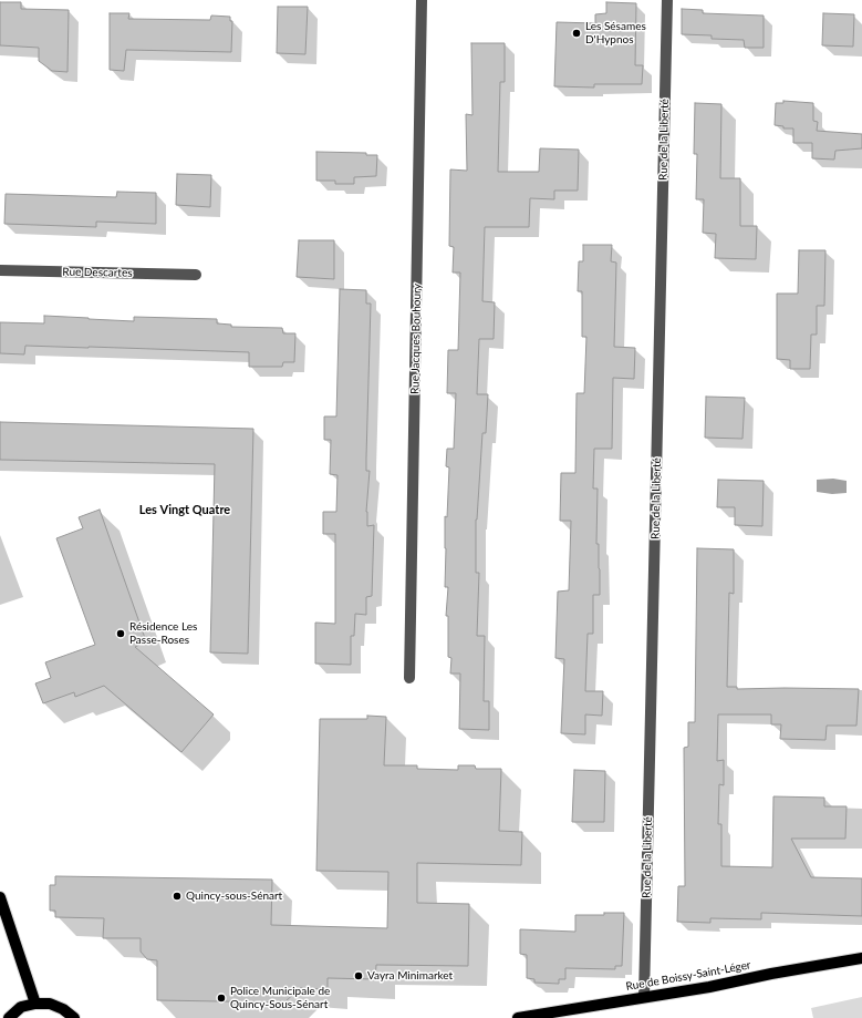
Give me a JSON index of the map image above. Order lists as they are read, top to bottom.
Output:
{
  "streets": {
    "main road": ["Rue de Boissy-Saint-Léger"],
    "street": ["Rue de la Liberté", "Rue Descartes", "Rue Jacques Bouhoury"]
  },
  "crossings": [
    ["Rue de la Liberté", "Rue de Boissy-Saint-Léger"]
  ],
  "districts": ["Les Vingt Quatre"],
  "places": [
    "Les Sésames D'Hypnos",
    "Résidence Les Passe-Roses",
    "Quincy-sous-Sénart",
    "Vayra Minimarket",
    "Police Municipale de Quincy-Sous-Sénart"
  ]
}
